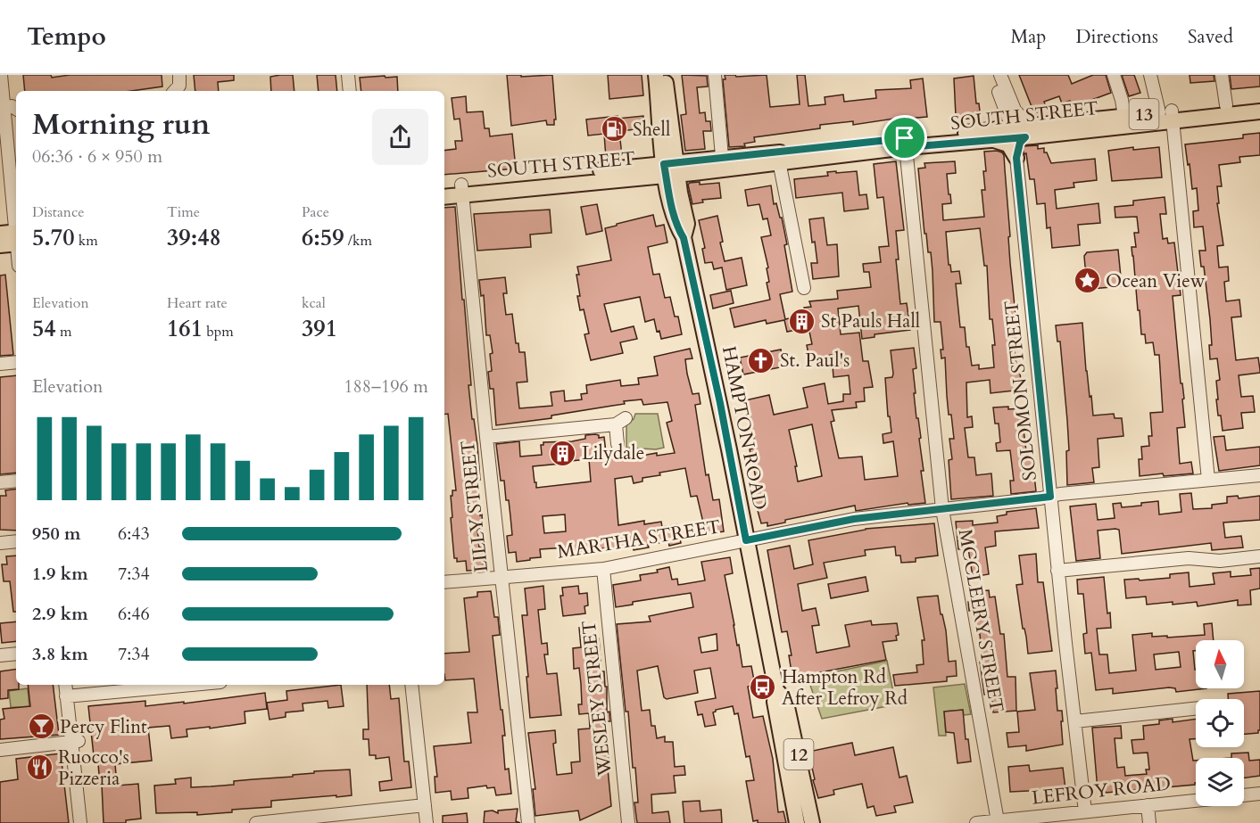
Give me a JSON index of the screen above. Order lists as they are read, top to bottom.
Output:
{
  "streets": {
    "main road": [
      "13",
      "SOUTH STREET",
      "HAMPTON ROAD",
      "12"
    ],
    "street": [
      "SOLOMON STREET",
      "LILLY STREET",
      "MARTHA STREET",
      "MCCLEERY STREET",
      "WESLEY STREET",
      "LEFROY ROAD"
    ]
  },
  "crossings": [
    ["SOUTH STREET", "SOLOMON STREET"],
    ["SOUTH STREET", "HAMPTON ROAD"],
    ["SOUTH STREET", "LILLY STREET"],
    ["SOUTH STREET", "MCCLEERY STREET"],
    ["SOLOMON STREET", "MARTHA STREET"],
    ["SOLOMON STREET", "LEFROY ROAD"],
    ["HAMPTON ROAD", "MARTHA STREET"],
    ["LILLY STREET", "MARTHA STREET"],
    ["MARTHA STREET", "MCCLEERY STREET"],
    ["MARTHA STREET", "WESLEY STREET"],
    ["MCCLEERY STREET", "LEFROY ROAD"]
  ],
  "places": {
    "fuel station": ["Shell"],
    "place": ["Ocean View"],
    "building": ["St Pauls Hall", "Lilydale"],
    "church": ["St. Paul's"],
    "bus stop": ["Hampton Rd After Lefroy Rd"],
    "bar": ["Percy Flint"],
    "restaurant": ["Ruocco's Pizzeria"]
  },
  "north": "top",
  "page": {
    "header": "Tempo",
    "nav": ["Map", "Directions", "Saved"],
    "heading": ["Morning run", "06:36 · 6 × 950 m"],
    "stats": [
      ["Distance", "5.70 km"],
      ["Time", "39:48"],
      ["Pace", "6:59 /km"],
      ["Elevation", "54 m"],
      ["Heart rate", "161 bpm"],
      ["kcal", "391"]
    ],
    "chart": ["Elevation", "188–196 m"],
    "list": [
      {
        "name": "950 m",
        "note": "6:43"
      },
      {
        "name": "1.9 km",
        "note": "7:34"
      },
      {
        "name": "2.9 km",
        "note": "6:46"
      },
      {
        "name": "3.8 km",
        "note": "7:34"
      }
    ]
  }
}
